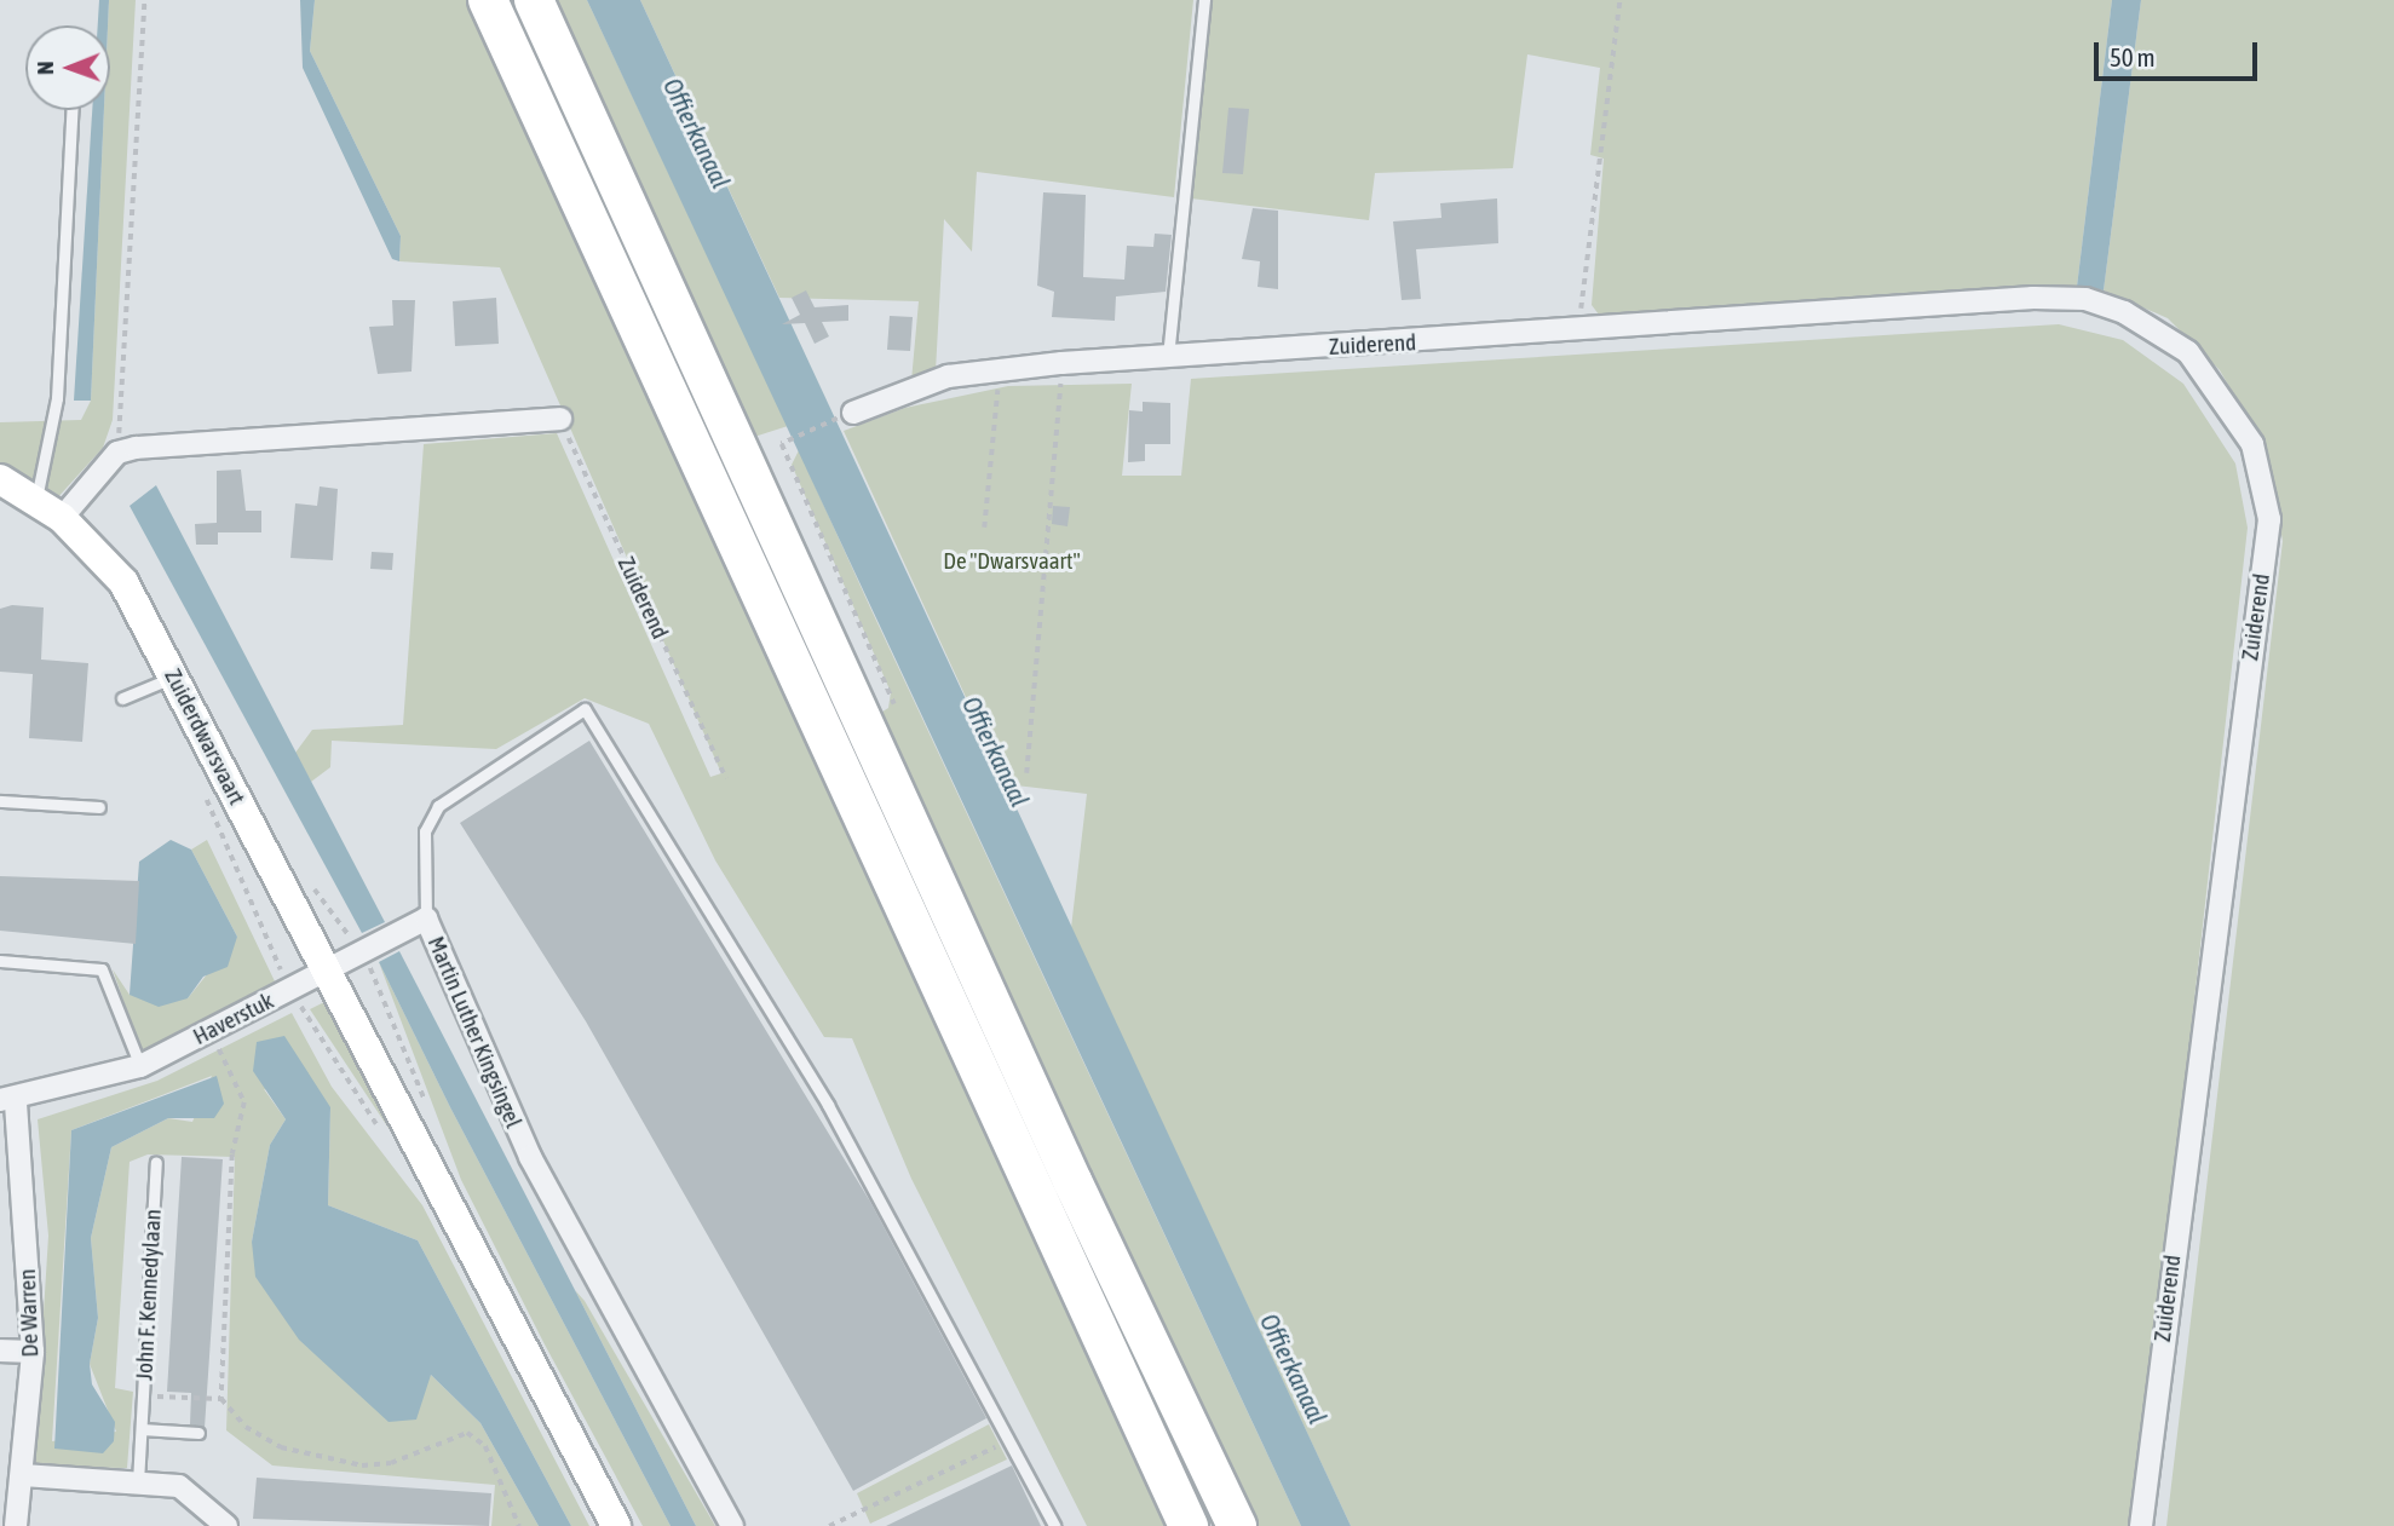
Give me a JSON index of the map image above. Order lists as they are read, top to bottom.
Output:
{
  "streets": {
    "street": [
      "Zuiderend",
      "Zuiderdwarsvaart",
      "Haverstuk",
      "Martin Luther Kingsingel",
      "De Warren"
    ],
    "lane": ["John F. Kennedylaan"]
  },
  "crossings": [
    ["Zuiderdwarsvaart", "Haverstuk"],
    ["Zuiderdwarsvaart", "Martin Luther Kingsingel"],
    ["Haverstuk", "Martin Luther Kingsingel"],
    ["Haverstuk", "De Warren"]
  ],
  "water": ["Offierkanaal"],
  "parks": ["De \"Dwarsvaart\""],
  "scale_bar": "50 m",
  "north": "left"
}
